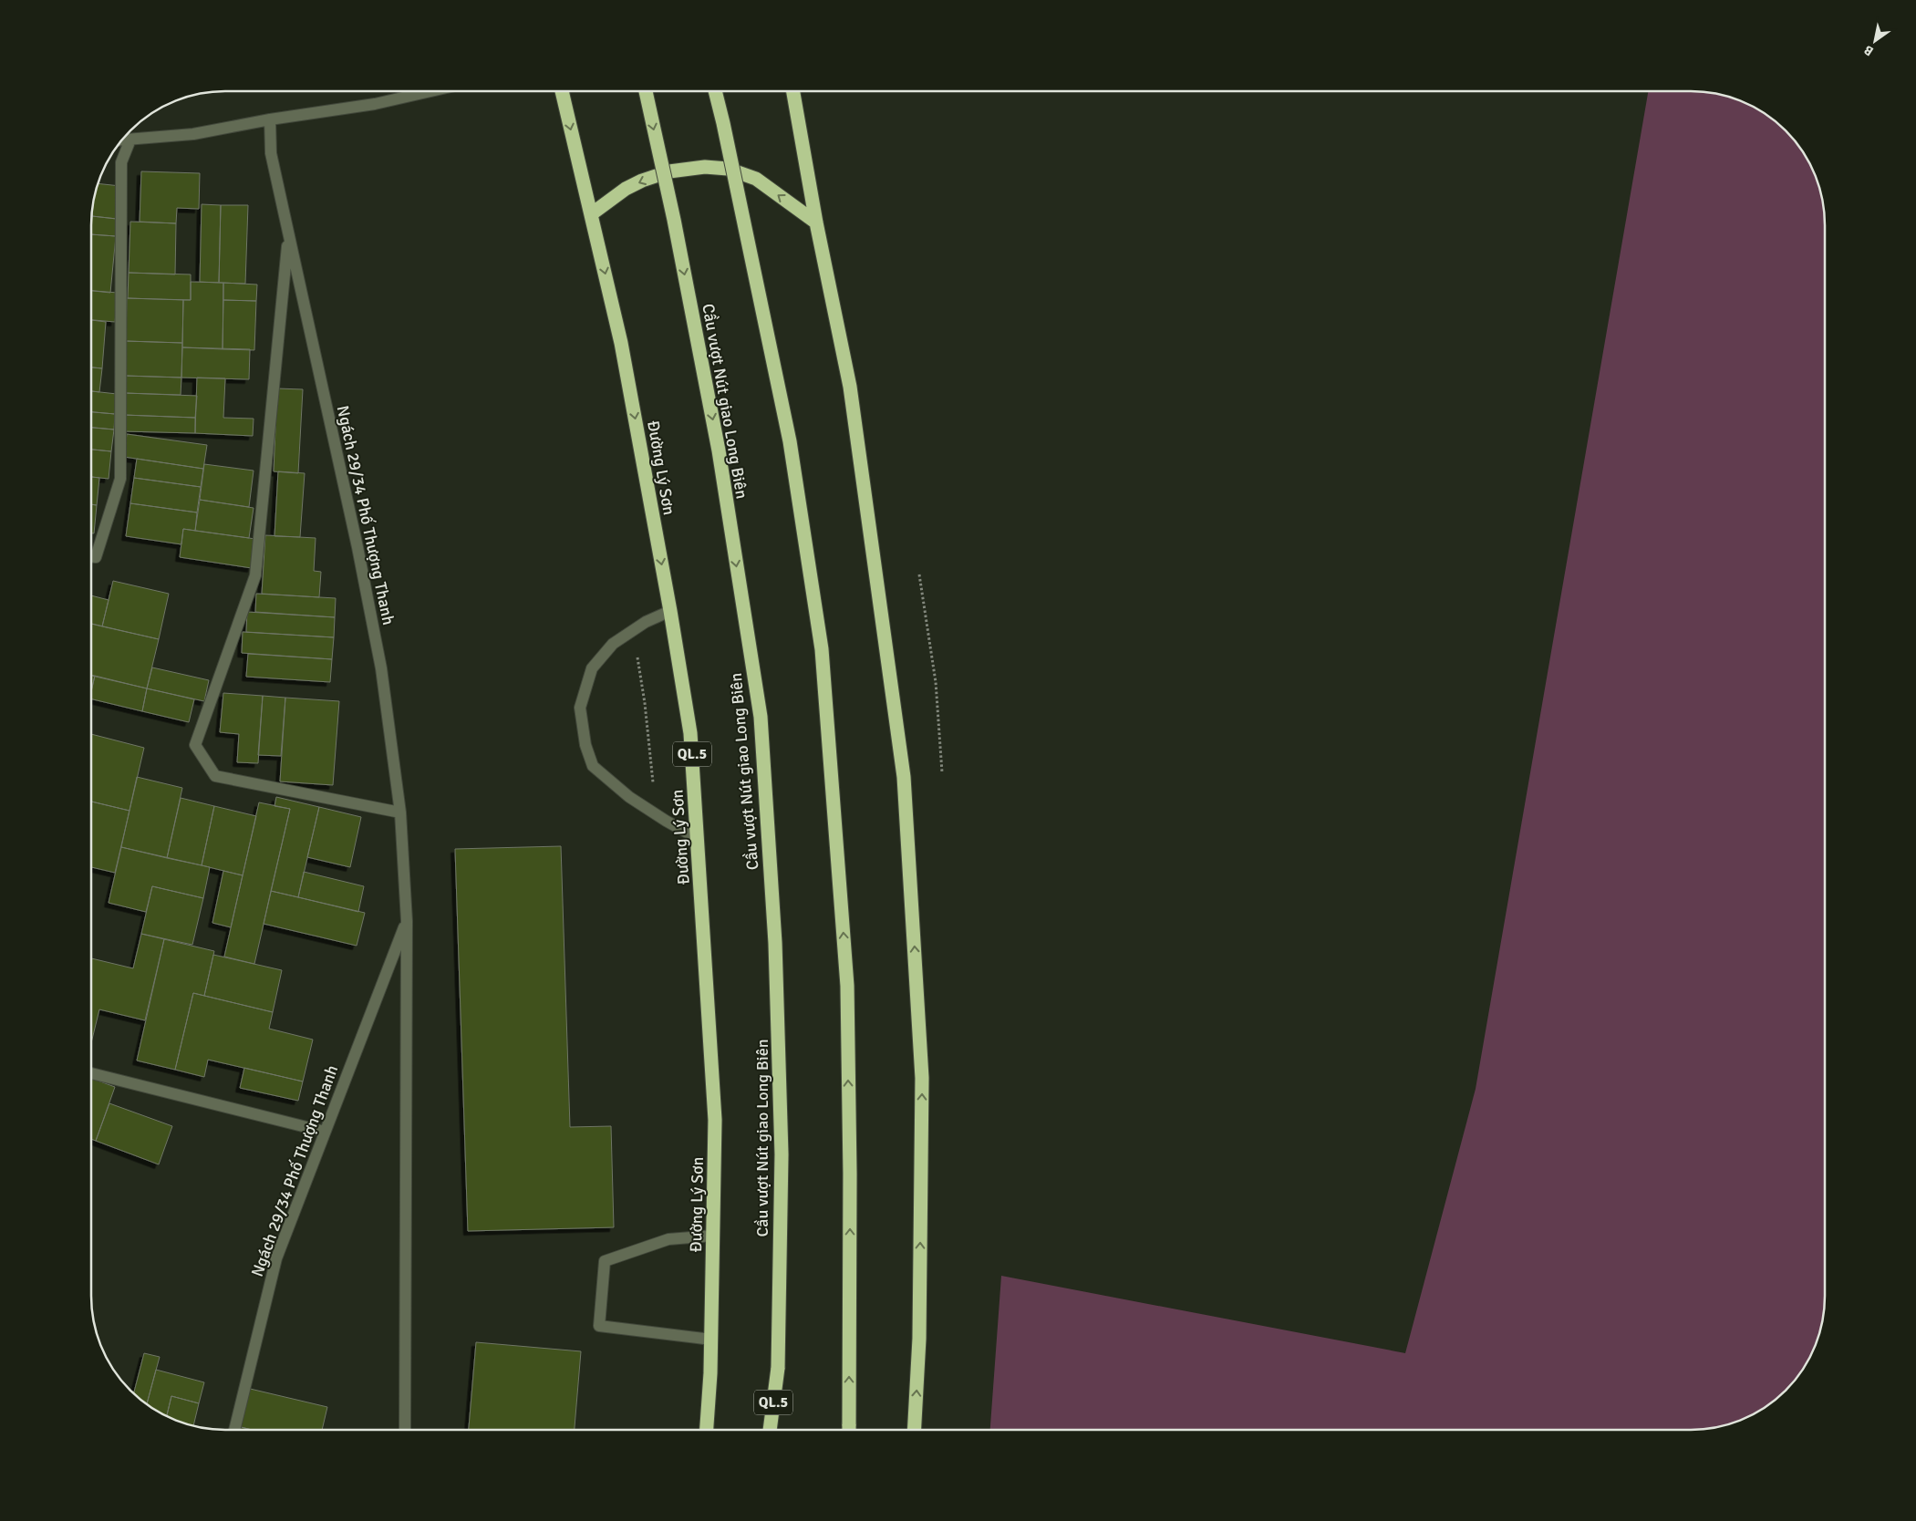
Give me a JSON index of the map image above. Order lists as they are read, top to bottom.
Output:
{
  "streets": {
    "highway": ["Cầu vượt Nút giao Long Biên", "Đường Lý Sơn", "QL.5"],
    "street": ["Ngách 29/34 Phố Thượng Thanh"]
  },
  "one_way": ["Đường Lý Sơn"],
  "north": "bottom left"
}
